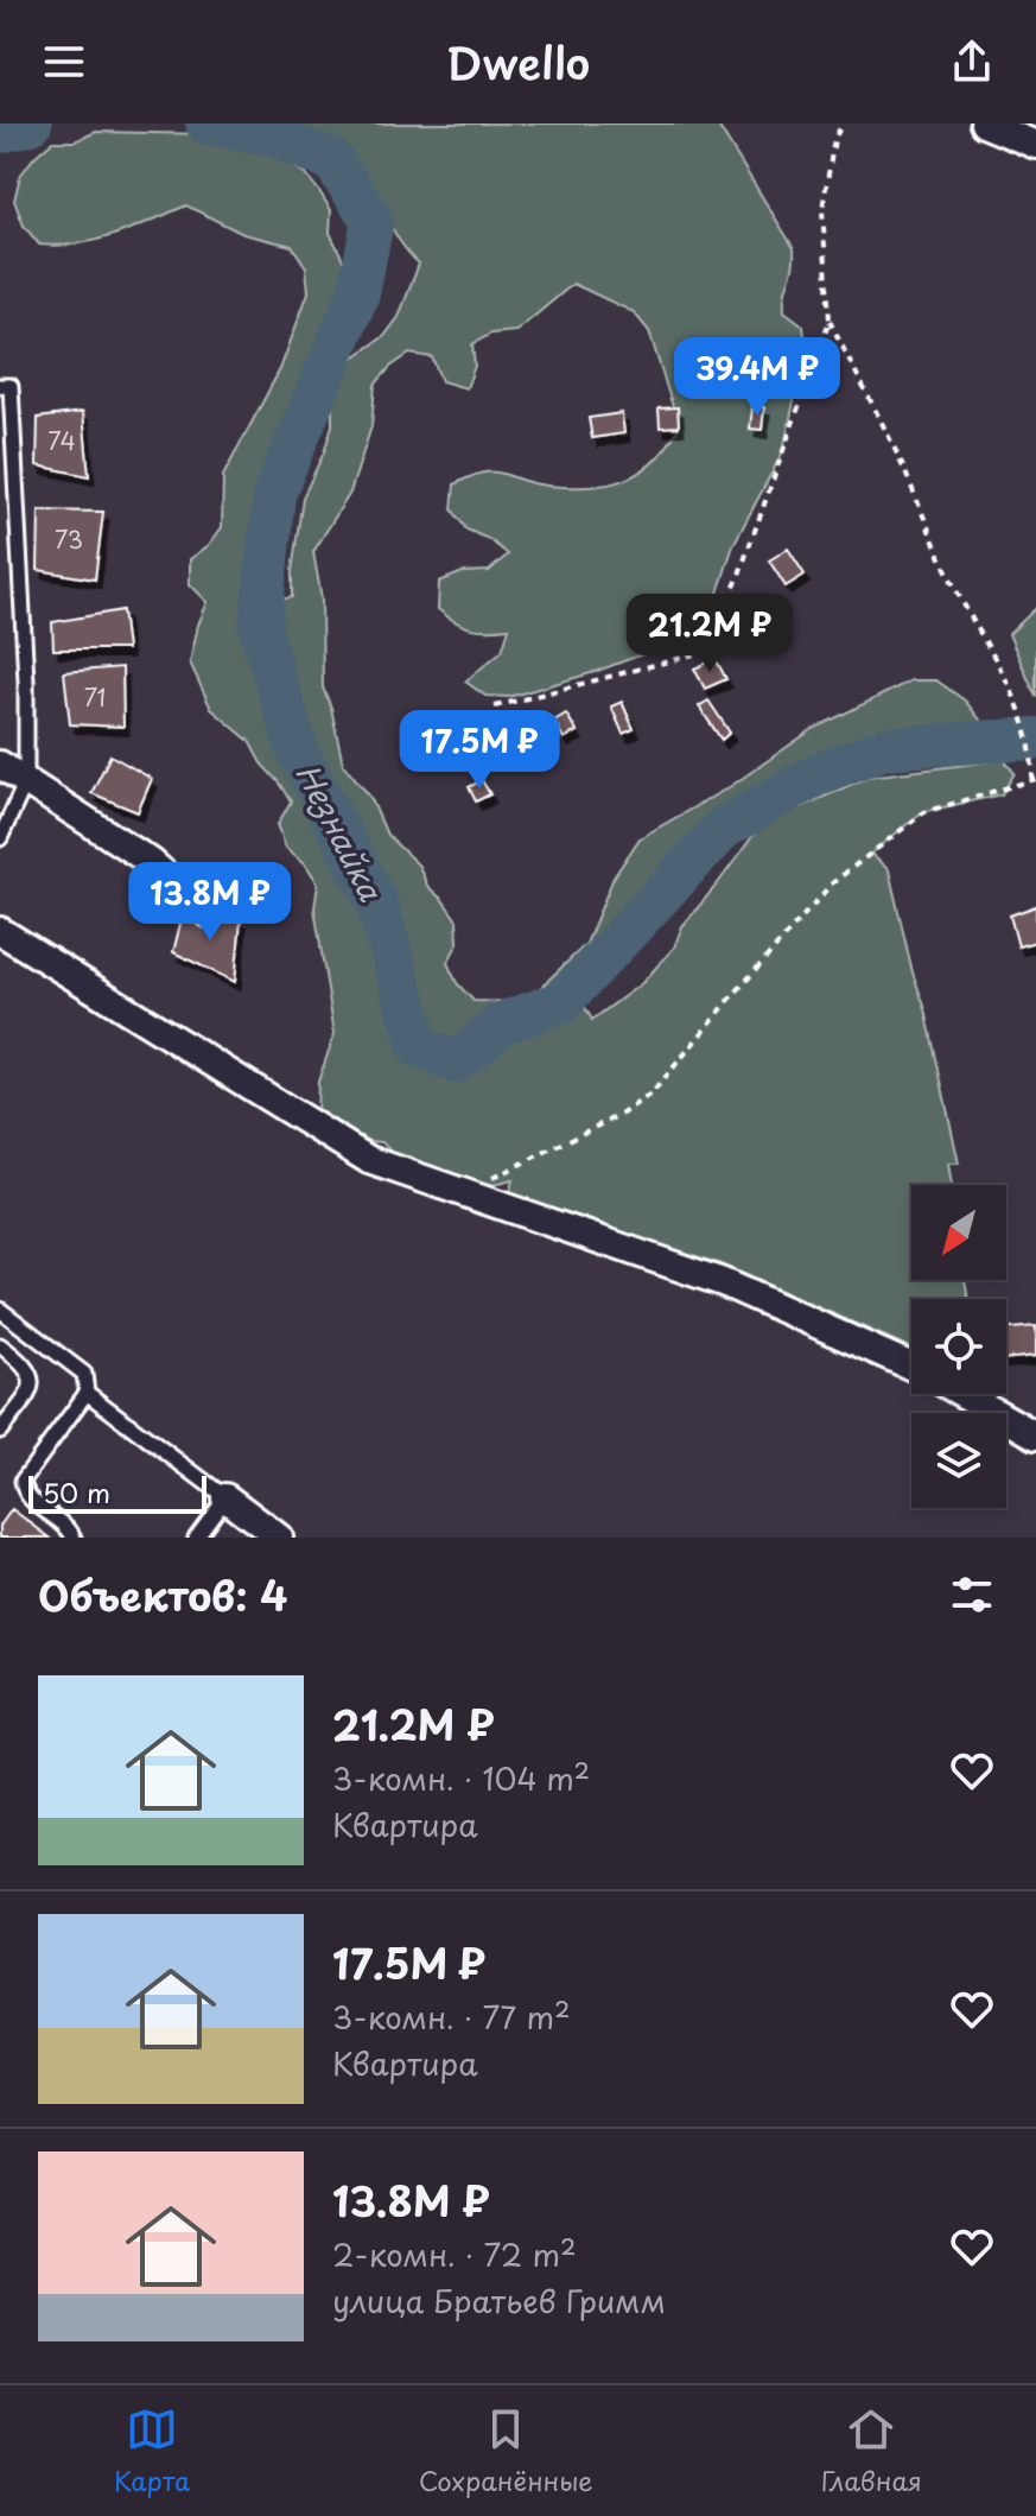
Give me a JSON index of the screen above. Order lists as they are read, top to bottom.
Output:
{
  "water": ["Незнайка"],
  "house_numbers": ["74", "73", "71"],
  "scale_bar": "50 m",
  "north": "bottom left",
  "page": {
    "header": "Dwello",
    "price": [
      "39.4M ₽",
      "21.2M ₽",
      "17.5M ₽",
      "13.8M ₽"
    ],
    "scale": "50 m",
    "heading": "Объектов: 4",
    "list": [
      {
        "name": "21.2M ₽",
        "note": "3-комн. · 104 m² · Квартира"
      },
      {
        "name": "17.5M ₽",
        "note": "3-комн. · 77 m² · Квартира"
      },
      {
        "name": "13.8M ₽",
        "note": "2-комн. · 72 m² · улица Братьев Гримм"
      }
    ],
    "tabs": ["Карта", "Сохранённые", "Главная"]
  }
}
